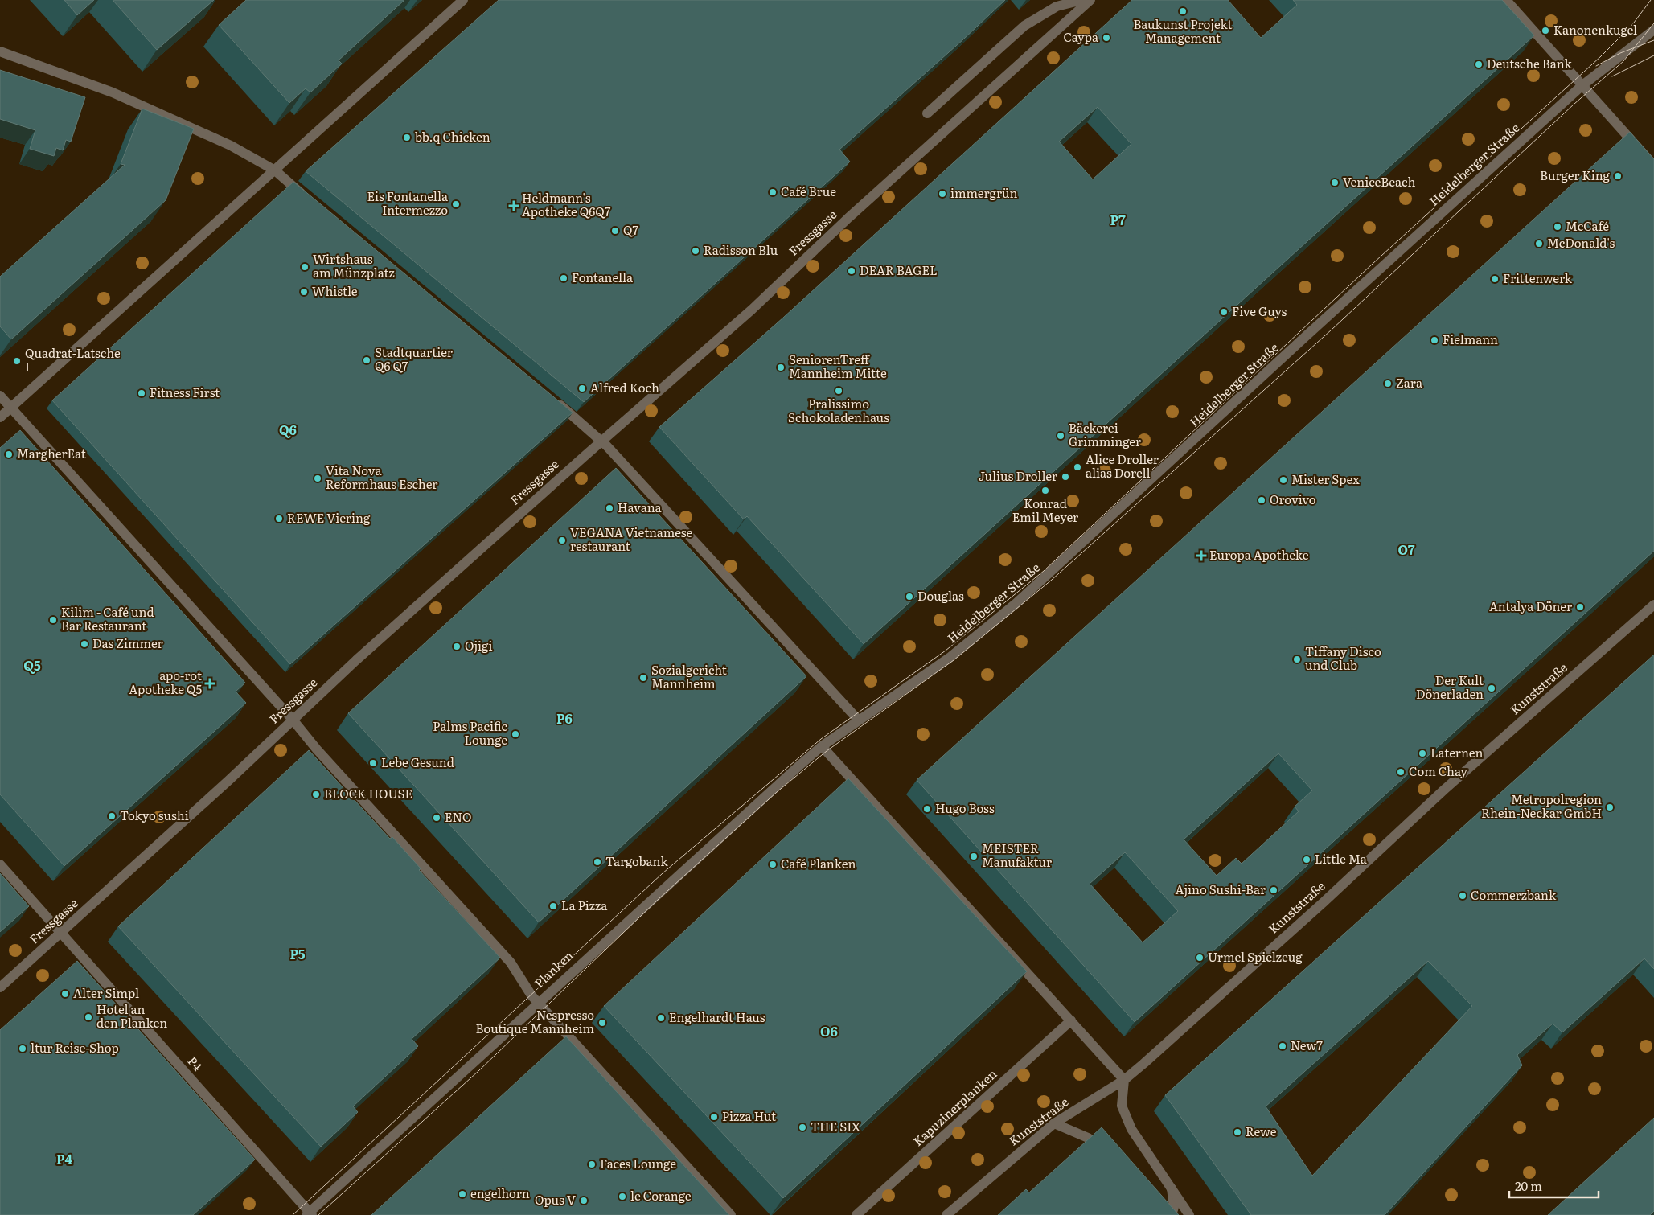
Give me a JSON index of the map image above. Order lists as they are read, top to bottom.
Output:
{
  "streets": {
    "street": [
      "Heidelberger Straße",
      "Fressgasse",
      "Kunststraße",
      "Planken",
      "P4",
      "Kapuzinerplanken"
    ]
  },
  "crossings": [
    ["Heidelberger Straße", "Planken"],
    ["Fressgasse", "P4"],
    ["Planken", "P4"]
  ],
  "districts": [
    "P7",
    "Q6",
    "O7",
    "Q5",
    "P6",
    "P5",
    "O6",
    "P4"
  ],
  "places": {
    "other": [
      "Baukunst Projekt Management",
      "Kanonenkugel",
      "Caypa",
      "Deutsche Bank",
      "bb.q Chicken",
      "Burger King",
      "VeniceBeach",
      "Café Brue",
      "immergrün",
      "Eis Fontanella Intermezzo",
      "McCafé",
      "Q7",
      "McDonald's",
      "Radisson Blu",
      "Wirtshaus am Münzplatz",
      "DEAR BAGEL",
      "Fontanella",
      "Frittenwerk",
      "Whistle",
      "Five Guys",
      "Fielmann",
      "Stadtquartier Q6 Q7",
      "Quadrat-Latsche I",
      "SeniorenTreff Mannheim Mitte",
      "Zara",
      "Alfred Koch",
      "Pralissimo Schokoladenhaus",
      "Fitness First",
      "Bäckerei Grimminger",
      "MargherEat",
      "Alice Droller alias Dorell",
      "Julius Droller",
      "Vita Nova Reformhaus Escher",
      "Mister Spex",
      "Konrad Emil Meyer",
      "Orovivo",
      "Havana",
      "REWE Viering",
      "VEGANA Vietnamese restaurant",
      "Douglas",
      "Antalya Döner",
      "Kilim - Café und Bar Restaurant",
      "Das Zimmer",
      "Ojigi",
      "Tiffany Disco und Club",
      "Sozialgericht Mannheim",
      "Der Kult Dönerladen",
      "Palms Pacific Lounge",
      "Laternen",
      "Lebe Gesund",
      "Com Chay",
      "BLOCK HOUSE",
      "Metropolregion Rhein-Neckar GmbH",
      "Hugo Boss",
      "Tokyo sushi",
      "ENO",
      "MEISTER Manufaktur",
      "Little Ma",
      "Targobank",
      "Café Planken",
      "Ajino Sushi-Bar",
      "Commerzbank",
      "La Pizza",
      "Urmel Spielzeug",
      "Alter Simpl",
      "Hotel an den Planken",
      "Engelhardt Haus",
      "Nespresso Boutique Mannheim",
      "New7",
      "ltur Reise-Shop",
      "Pizza Hut",
      "THE SIX",
      "Rewe",
      "Faces Lounge",
      "engelhorn",
      "le Corange",
      "Opus V"
    ],
    "health": ["Heldmann's Apotheke Q6Q7", "Europa Apotheke", "apo-rot Apotheke Q5"]
  },
  "scale_bar": "20 m"
}
